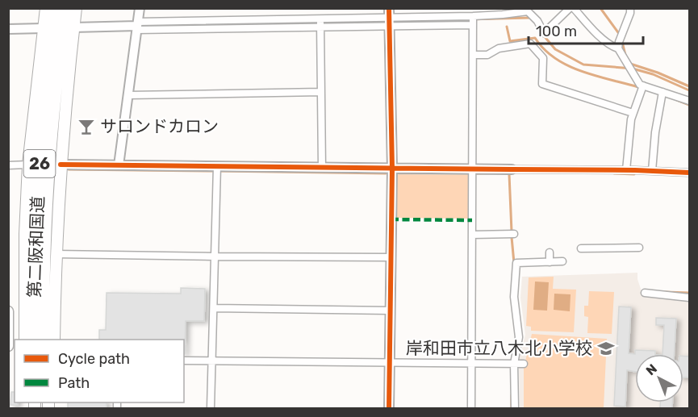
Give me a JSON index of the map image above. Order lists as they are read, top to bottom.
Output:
{
  "streets": {
    "highway": ["26", "第二阪和国道"]
  },
  "places": {
    "bar": ["サロンドカロン"],
    "school or university": ["岸和田市立八木北小学校"]
  },
  "legend": ["Cycle path", "Path"],
  "scale_bar": "100 m",
  "north": "top left"
}
